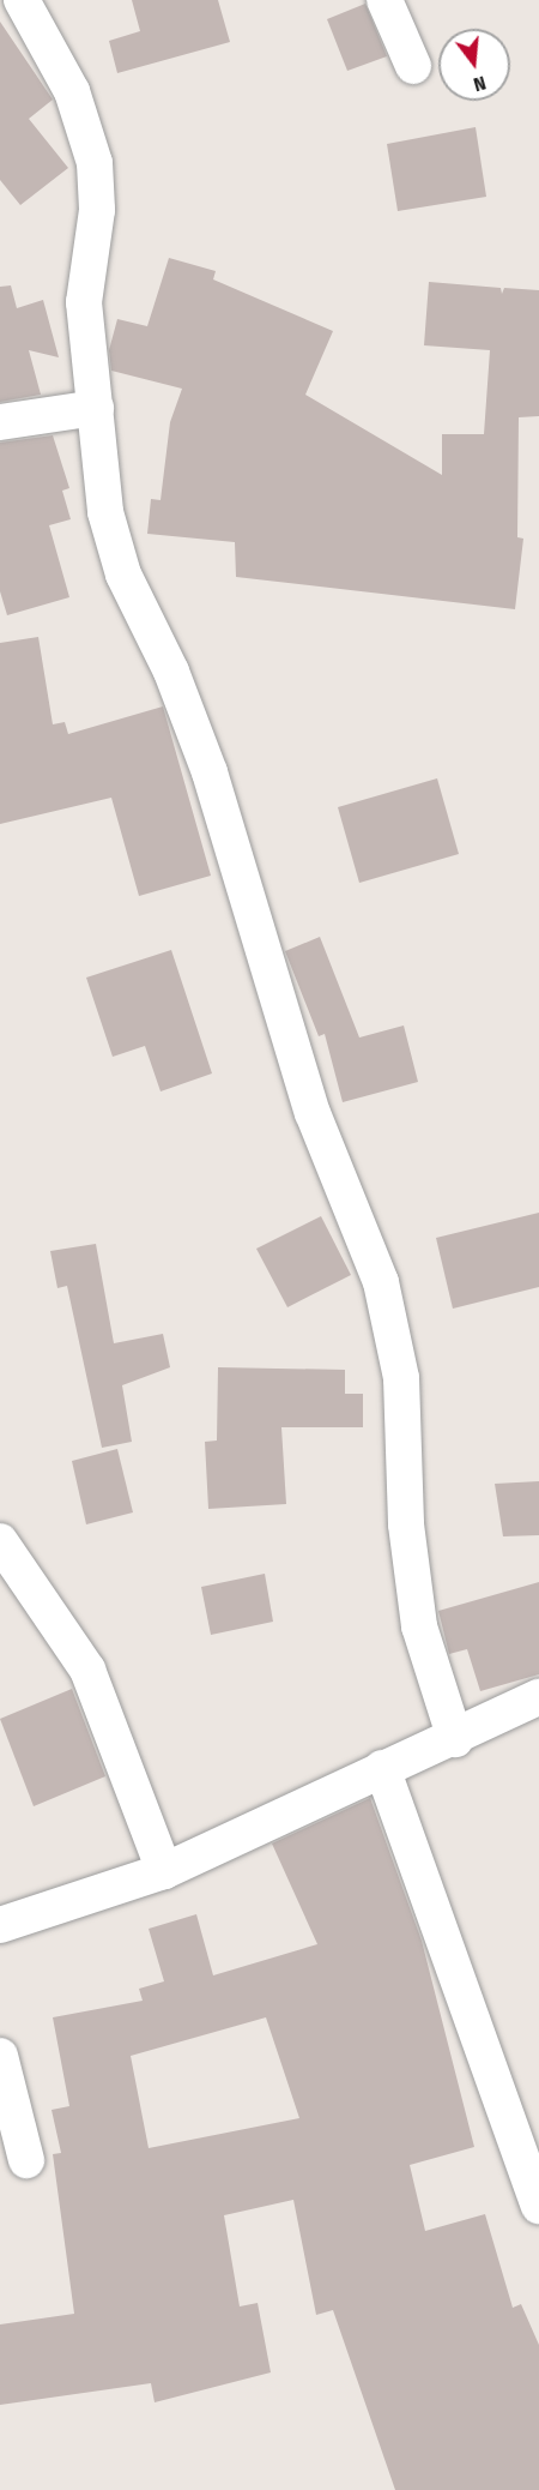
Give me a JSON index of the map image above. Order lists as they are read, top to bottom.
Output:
{
  "north": "bottom"
}
